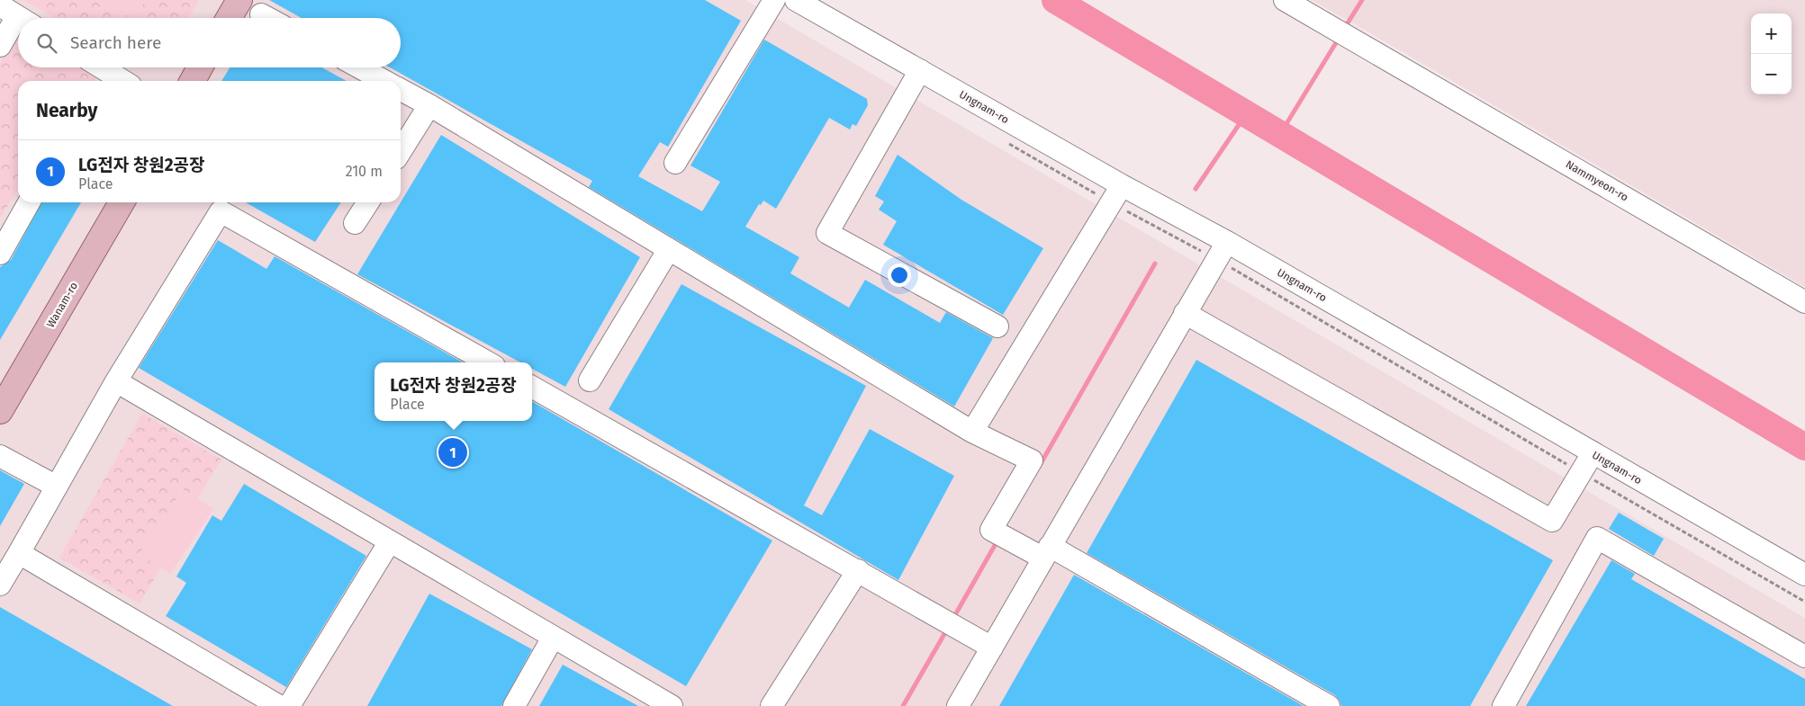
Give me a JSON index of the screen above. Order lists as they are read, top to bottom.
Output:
{
  "streets": {
    "main road": ["Wanam-ro"],
    "street": ["Ungnam-ro", "Nammyeon-ro"]
  },
  "page": {
    "map_buttons": ["+", "−"],
    "search": "Search here",
    "heading": "Nearby",
    "list": [
      {
        "mark": "1",
        "name": "LG전자 창원2공장",
        "note": "Place",
        "value": "210 m"
      }
    ],
    "popup": ["LG전자 창원2공장", "Place"],
    "pins": "1"
  }
}
